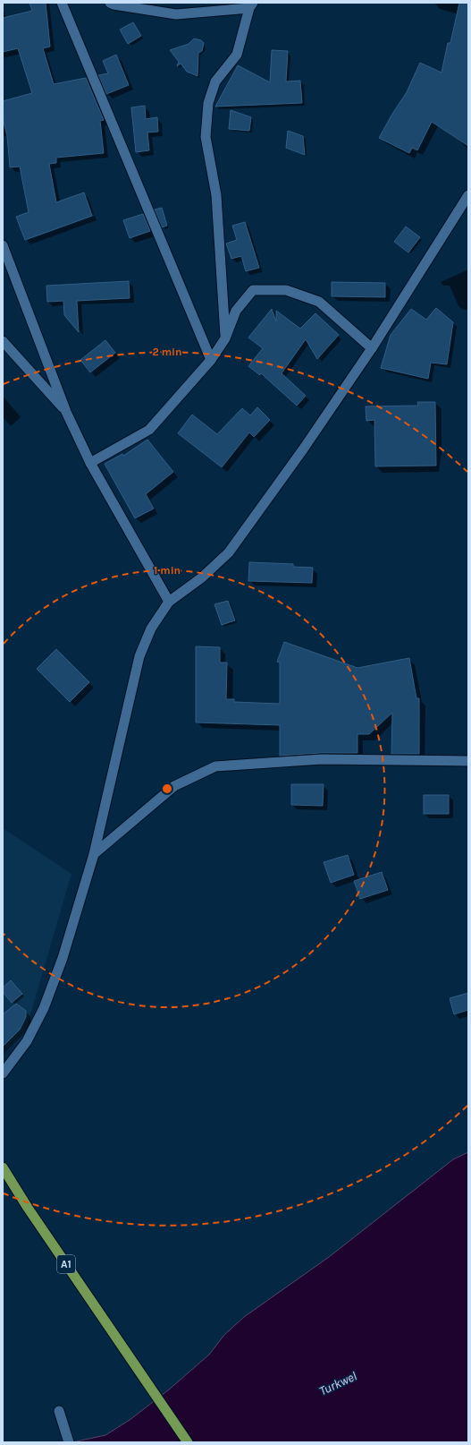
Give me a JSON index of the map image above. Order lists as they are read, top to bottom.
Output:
{
  "streets": {
    "highway": ["A1"]
  },
  "water": ["Turkwel"],
  "rings": ["2 min", "1 min"]
}
